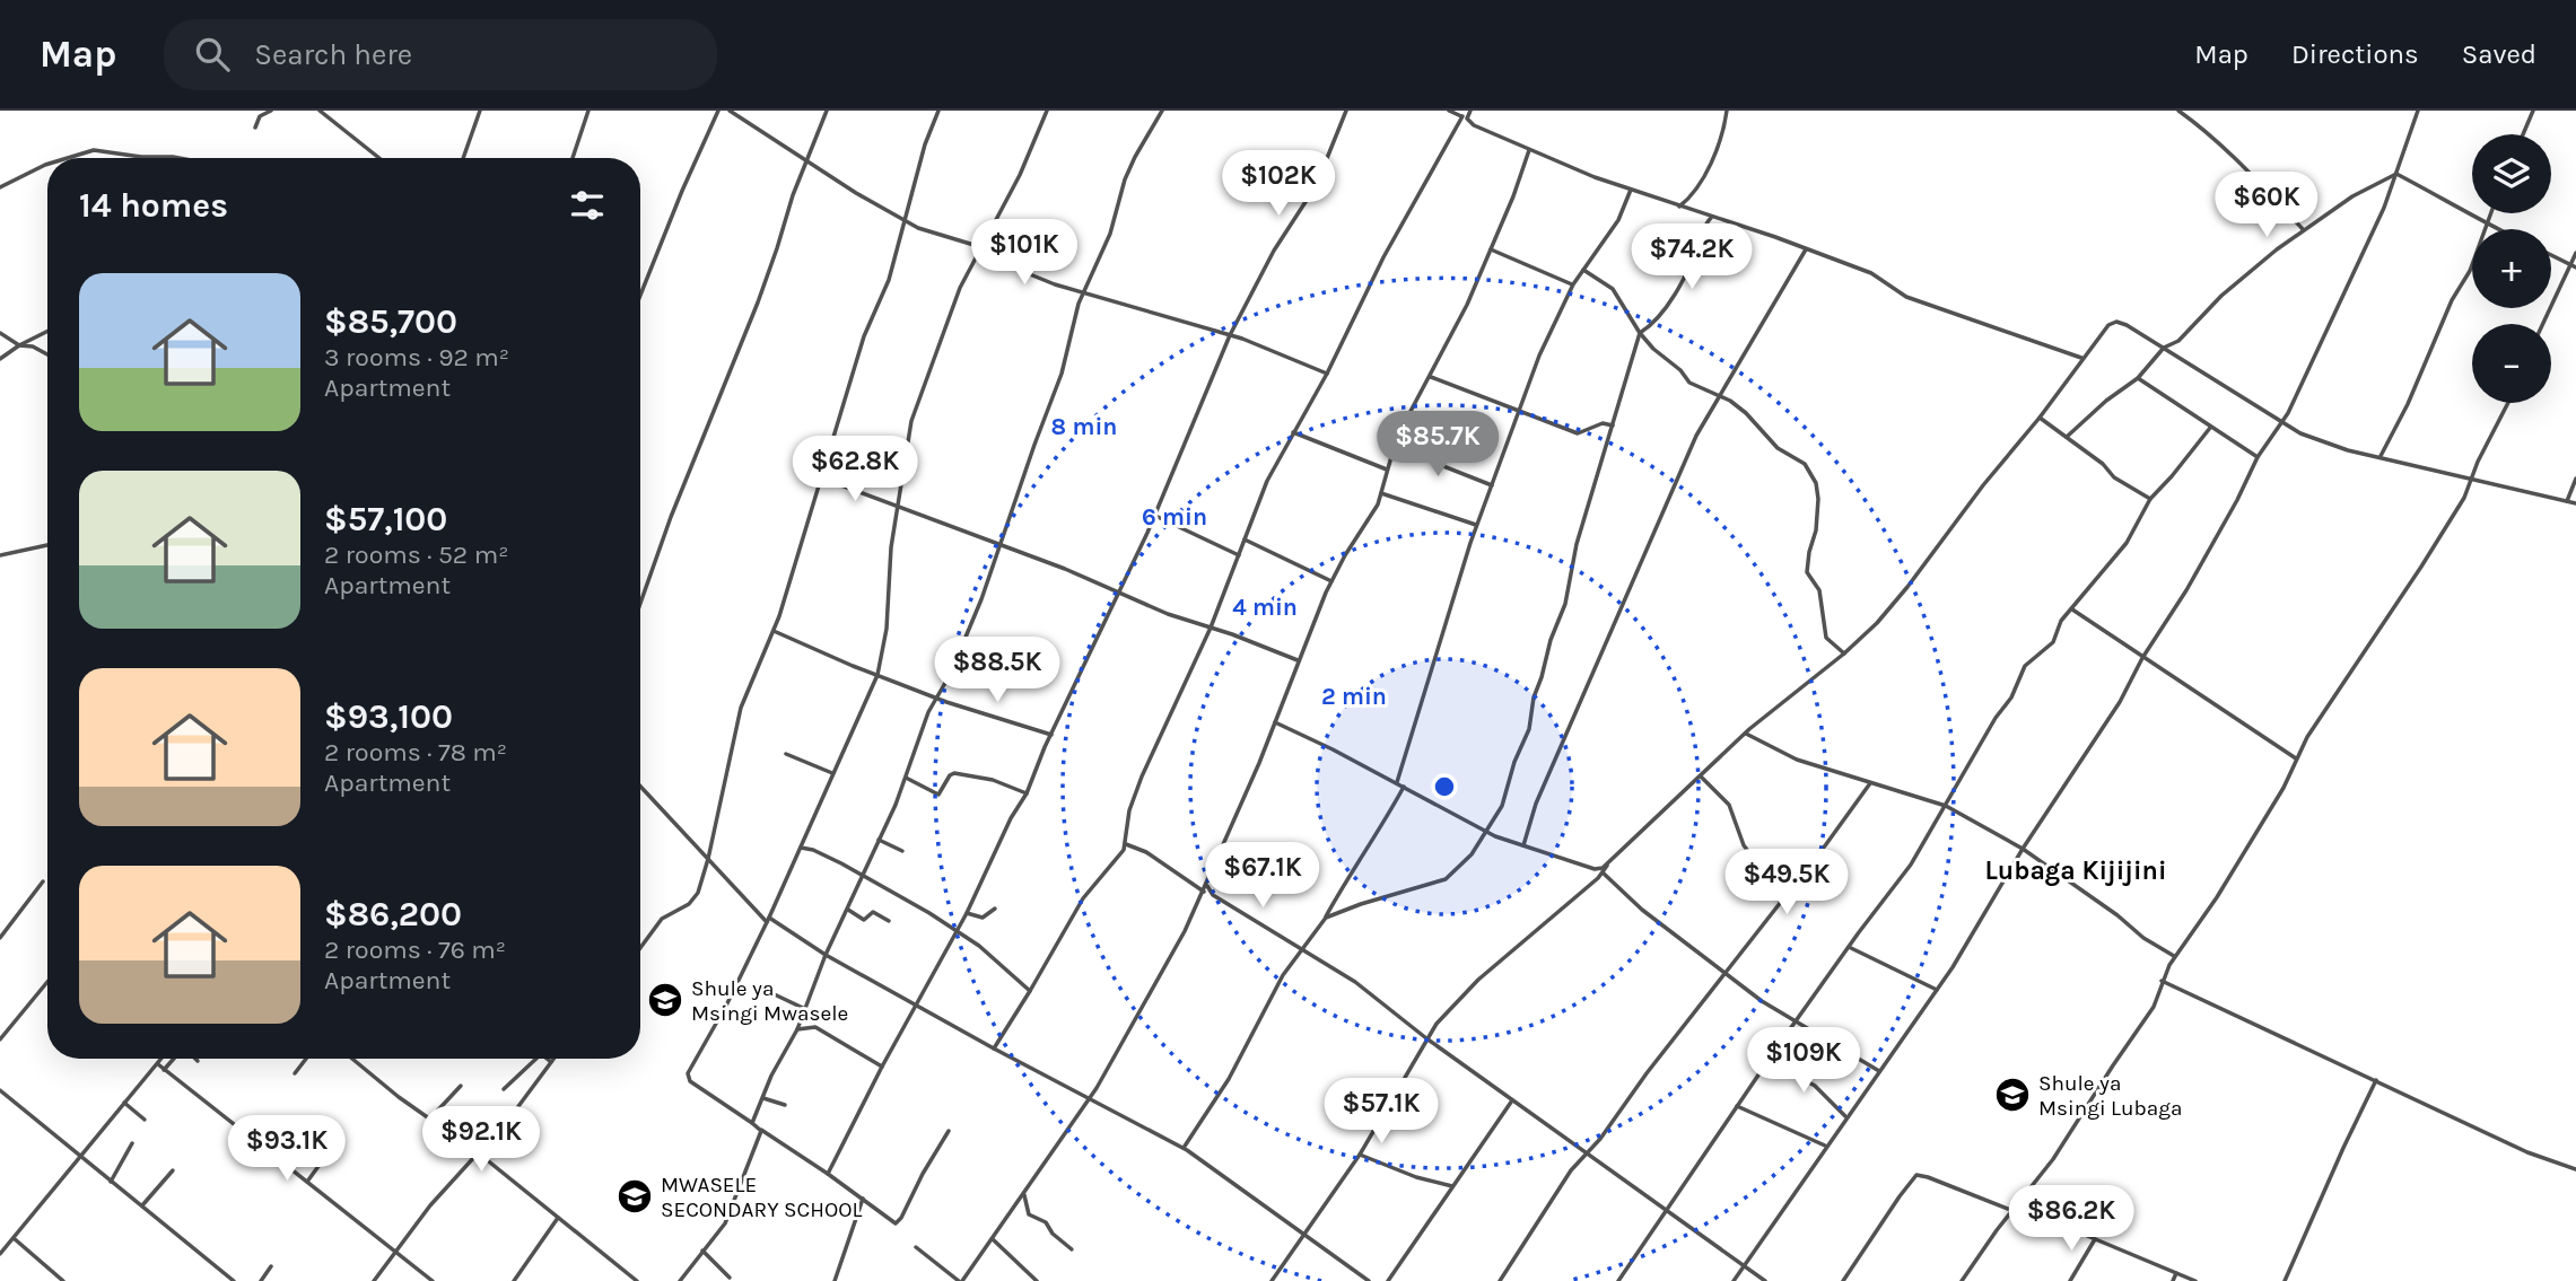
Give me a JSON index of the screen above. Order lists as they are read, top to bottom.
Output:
{
  "districts": ["Lubaga Kijijini"],
  "places": {
    "school or university": ["Shule ya Msingi Mwasele", "Shule ya Msingi Lubaga", "MWASELE SECONDARY SCHOOL"]
  },
  "page": {
    "header": "Map",
    "search": "Search here",
    "nav": ["Map", "Directions", "Saved"],
    "map_buttons": ["+", "−"],
    "price": [
      "$102K",
      "$60K",
      "$101K",
      "$74.2K",
      "$85.7K",
      "$62.8K",
      "$88.5K",
      "$67.1K",
      "$49.5K",
      "$109K",
      "$57.1K",
      "$92.1K",
      "$93.1K",
      "$86.2K"
    ],
    "heading": "14 homes",
    "list": [
      {
        "name": "$85,700",
        "note": "3 rooms · 92 m² · Apartment"
      },
      {
        "name": "$57,100",
        "note": "2 rooms · 52 m² · Apartment"
      },
      {
        "name": "$93,100",
        "note": "2 rooms · 78 m² · Apartment"
      },
      {
        "name": "$86,200",
        "note": "2 rooms · 76 m² · Apartment"
      }
    ]
  },
  "rings": [
    "8 min",
    "6 min",
    "4 min",
    "2 min"
  ]
}
